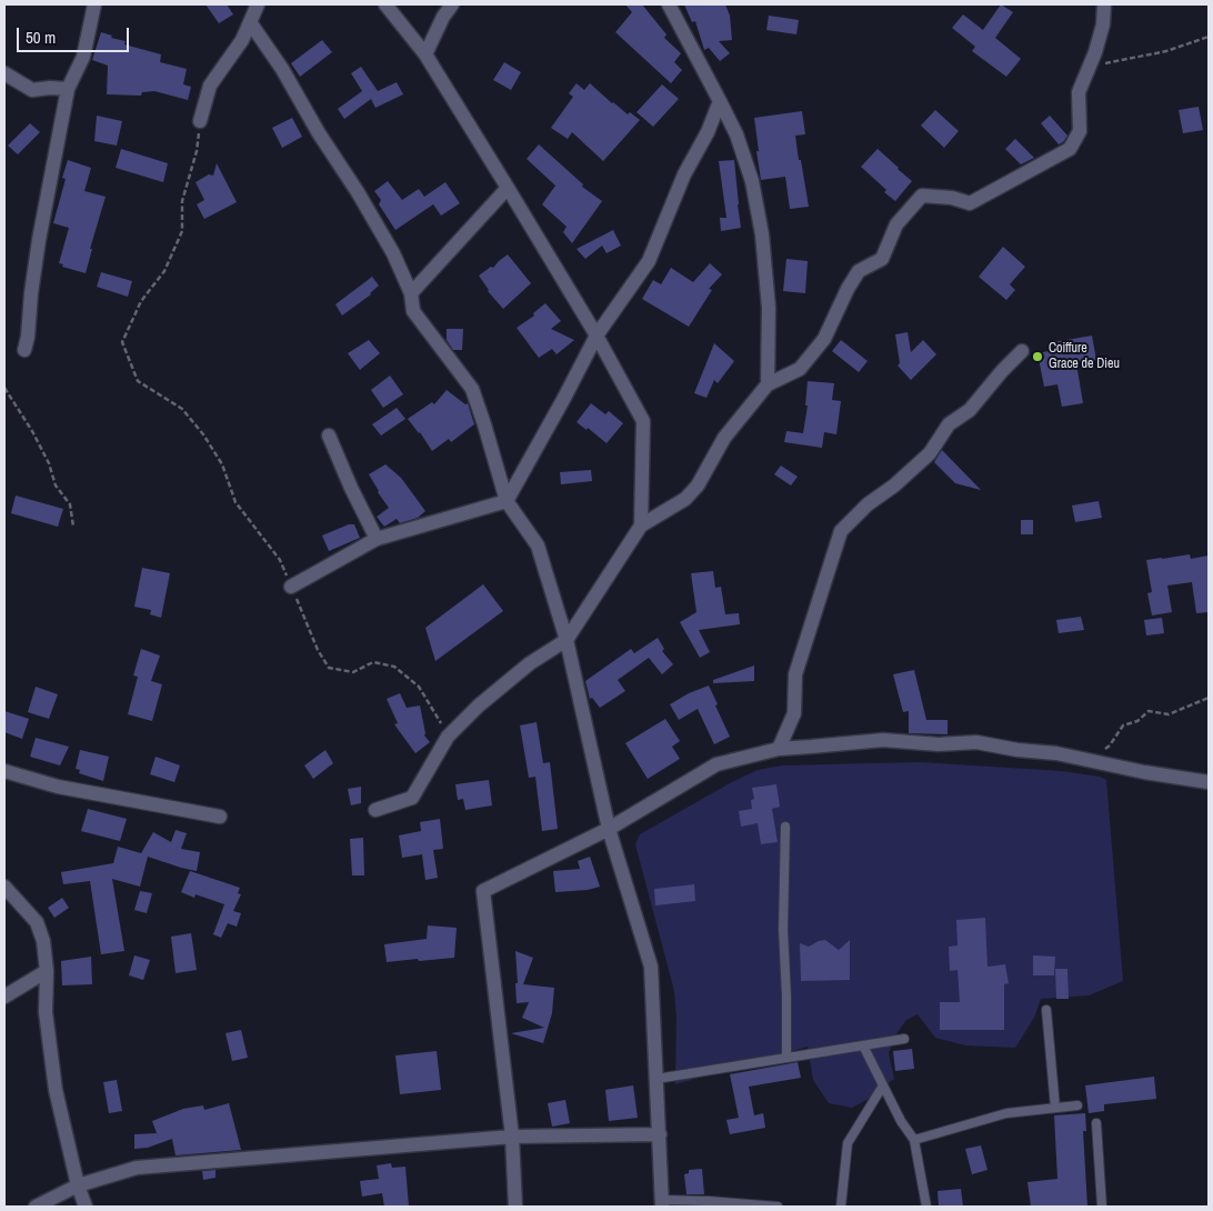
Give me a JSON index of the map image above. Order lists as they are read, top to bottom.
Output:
{
  "places": ["Coiffure Grace de Dieu"],
  "scale_bar": "50 m"
}
